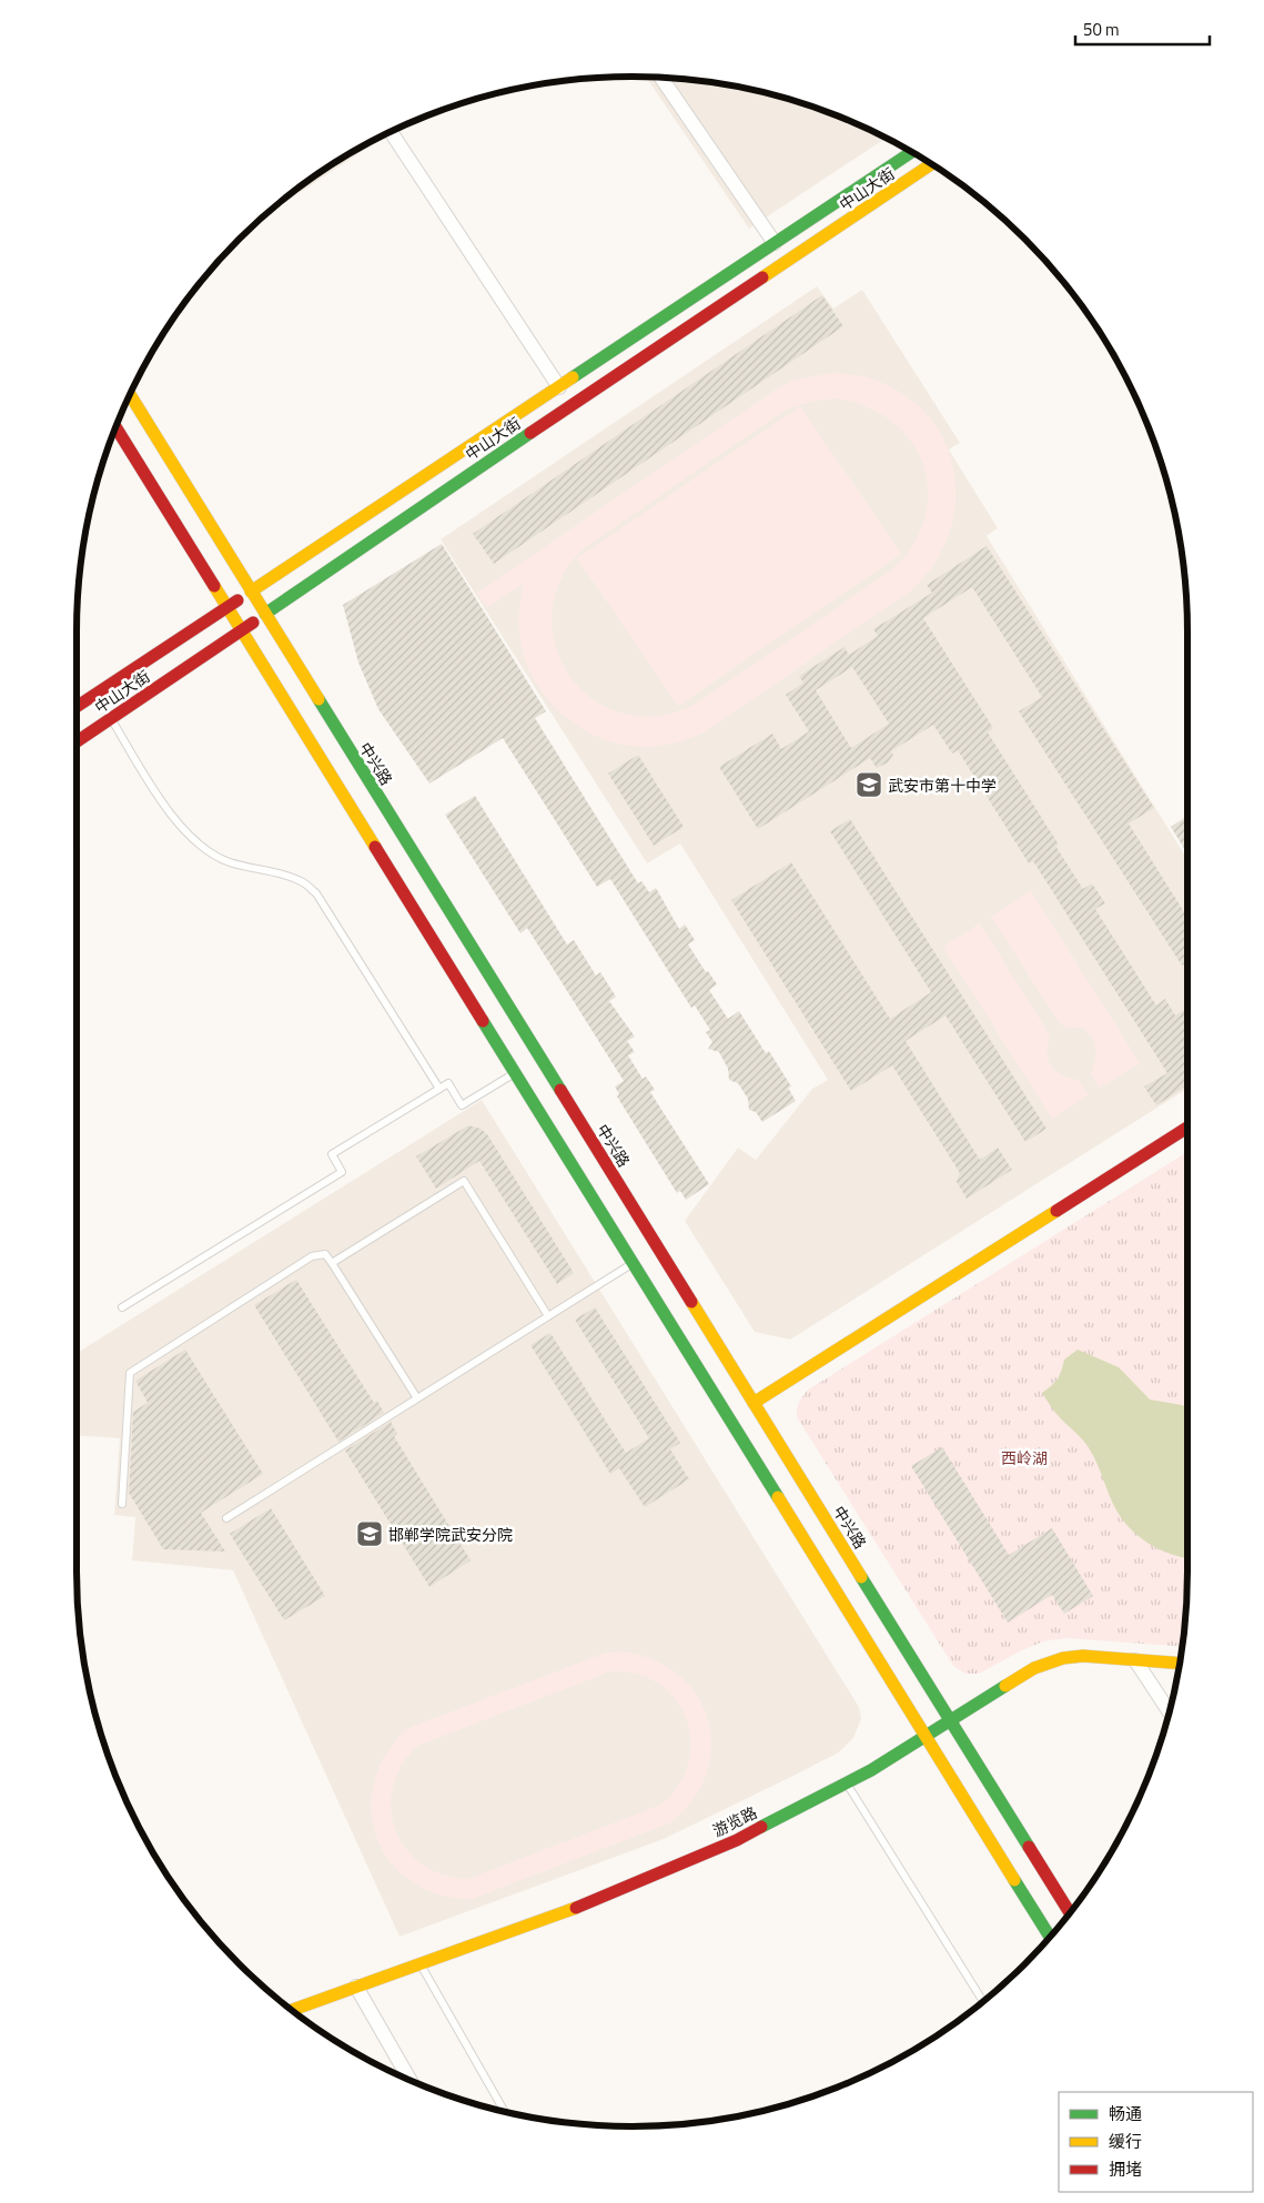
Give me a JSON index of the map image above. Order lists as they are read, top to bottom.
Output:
{
  "streets": {
    "main road": ["中山大街", "中兴路", "游览路"]
  },
  "crossings": [
    ["中山大街", "中兴路"],
    ["中兴路", "游览路"]
  ],
  "parks": ["西岭湖"],
  "places": {
    "school or university": ["武安市第十中学", "邯郸学院武安分院"]
  },
  "legend": ["畅通", "缓行", "拥堵"],
  "scale_bar": "50 m"
}
